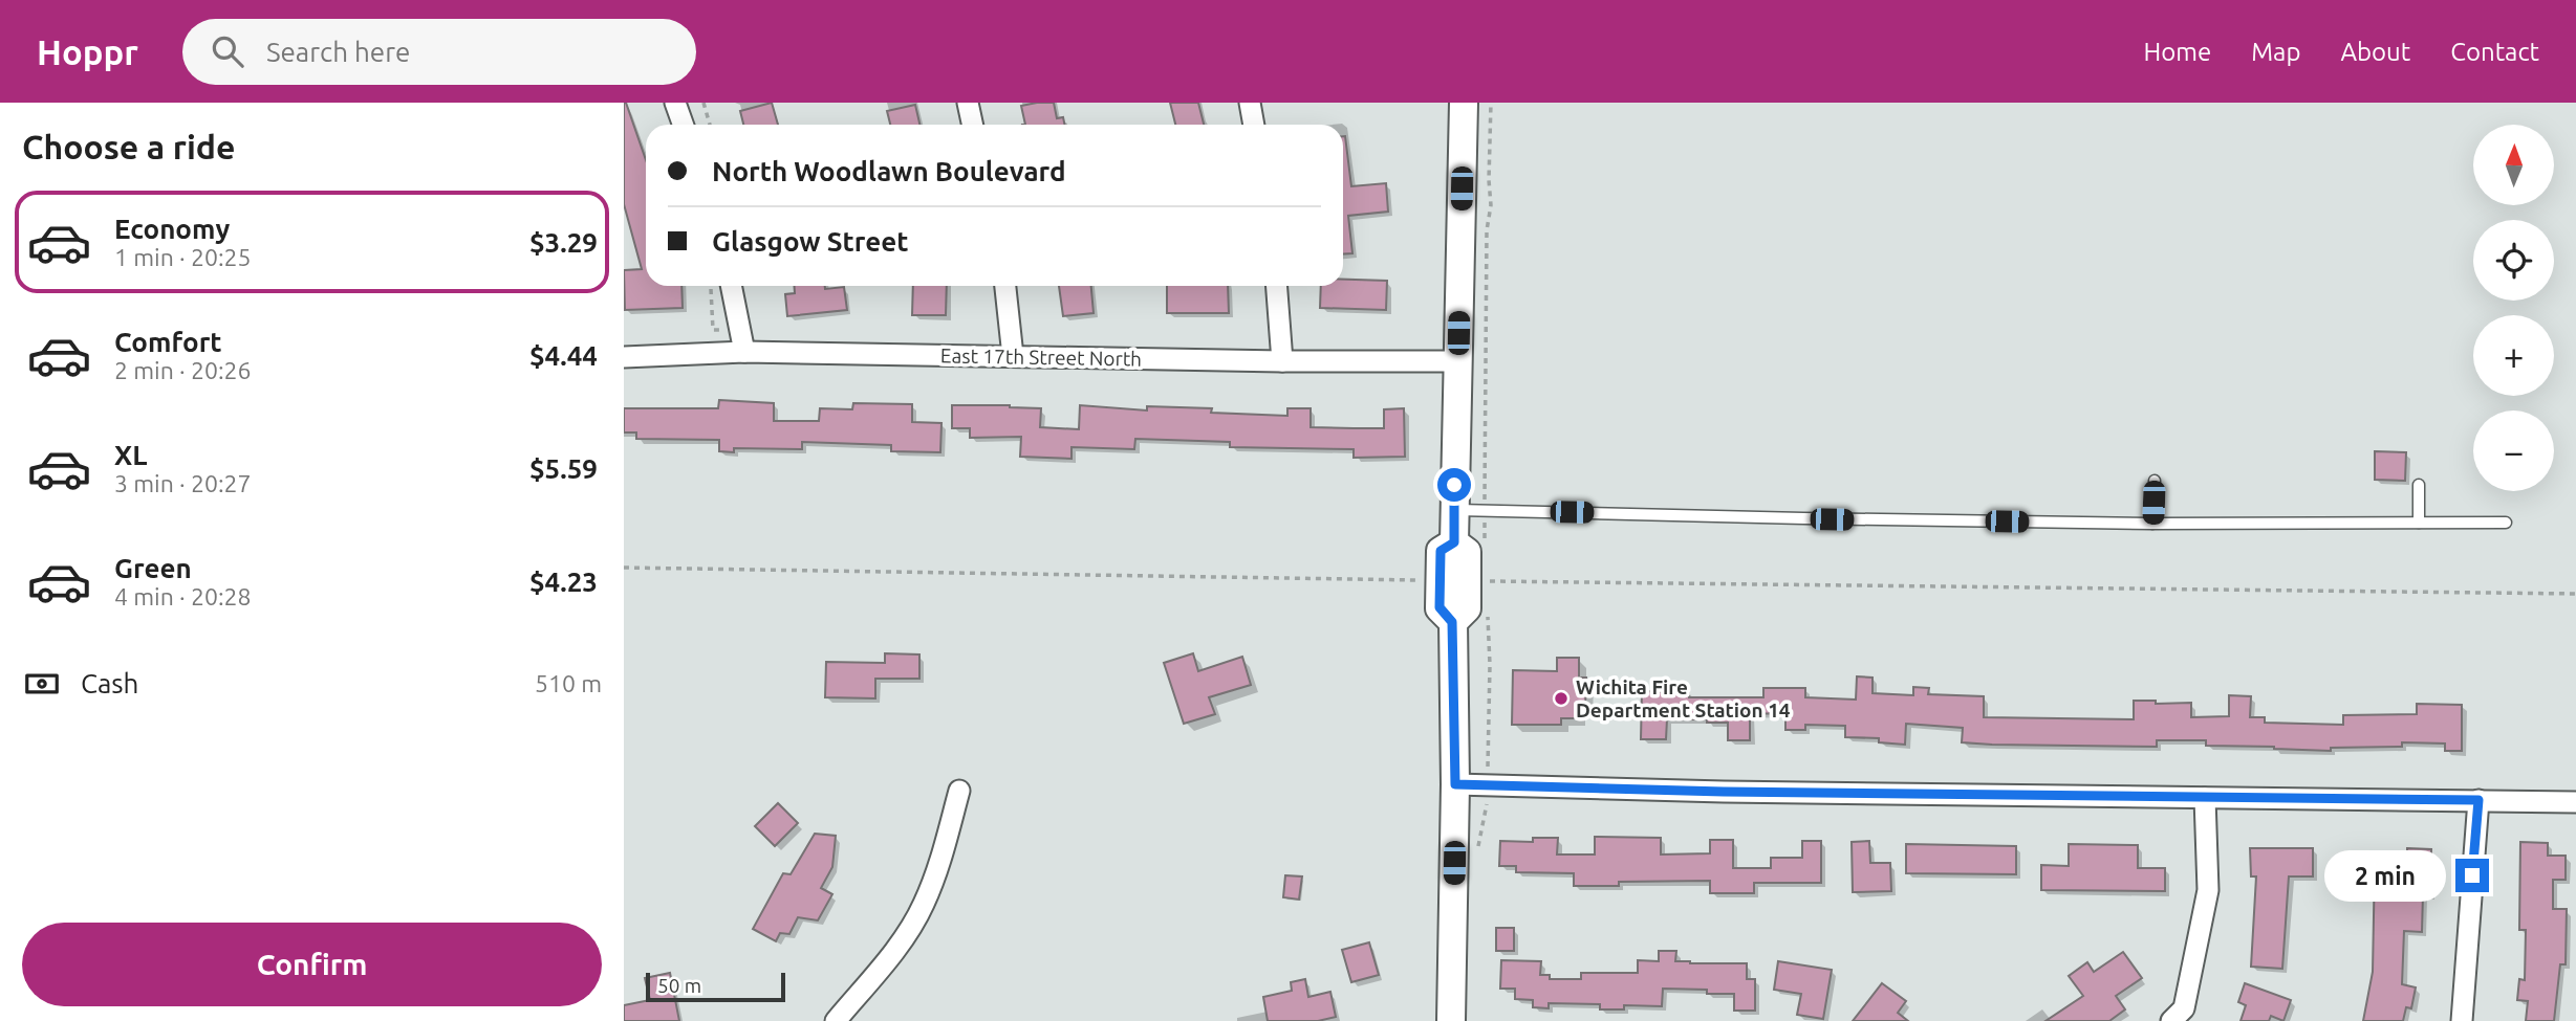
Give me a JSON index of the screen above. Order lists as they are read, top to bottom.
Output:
{
  "streets": {
    "street": ["East 17th Street North"]
  },
  "places": ["Wichita Fire Department Station 14"],
  "scale_bar": "50 m",
  "north": "top",
  "page": {
    "header": "Hoppr",
    "search": "Search here",
    "nav": [
      "Home",
      "Map",
      "About",
      "Contact"
    ],
    "heading": "Choose a ride",
    "map_buttons": ["+", "−"],
    "banner": ["North Woodlawn Boulevard", "Glasgow Street"],
    "list": [
      {
        "name": "Economy",
        "note": "1 min · 20:25",
        "value": "$3.29"
      },
      {
        "name": "Comfort",
        "note": "2 min · 20:26",
        "value": "$4.44"
      },
      {
        "name": "XL",
        "note": "3 min · 20:27",
        "value": "$5.59"
      },
      {
        "name": "Green",
        "note": "4 min · 20:28",
        "value": "$4.23"
      }
    ],
    "pay": ["Cash", "510 m"],
    "bubble": "2 min",
    "buttons": "Confirm",
    "scale": "50 m"
  }
}
